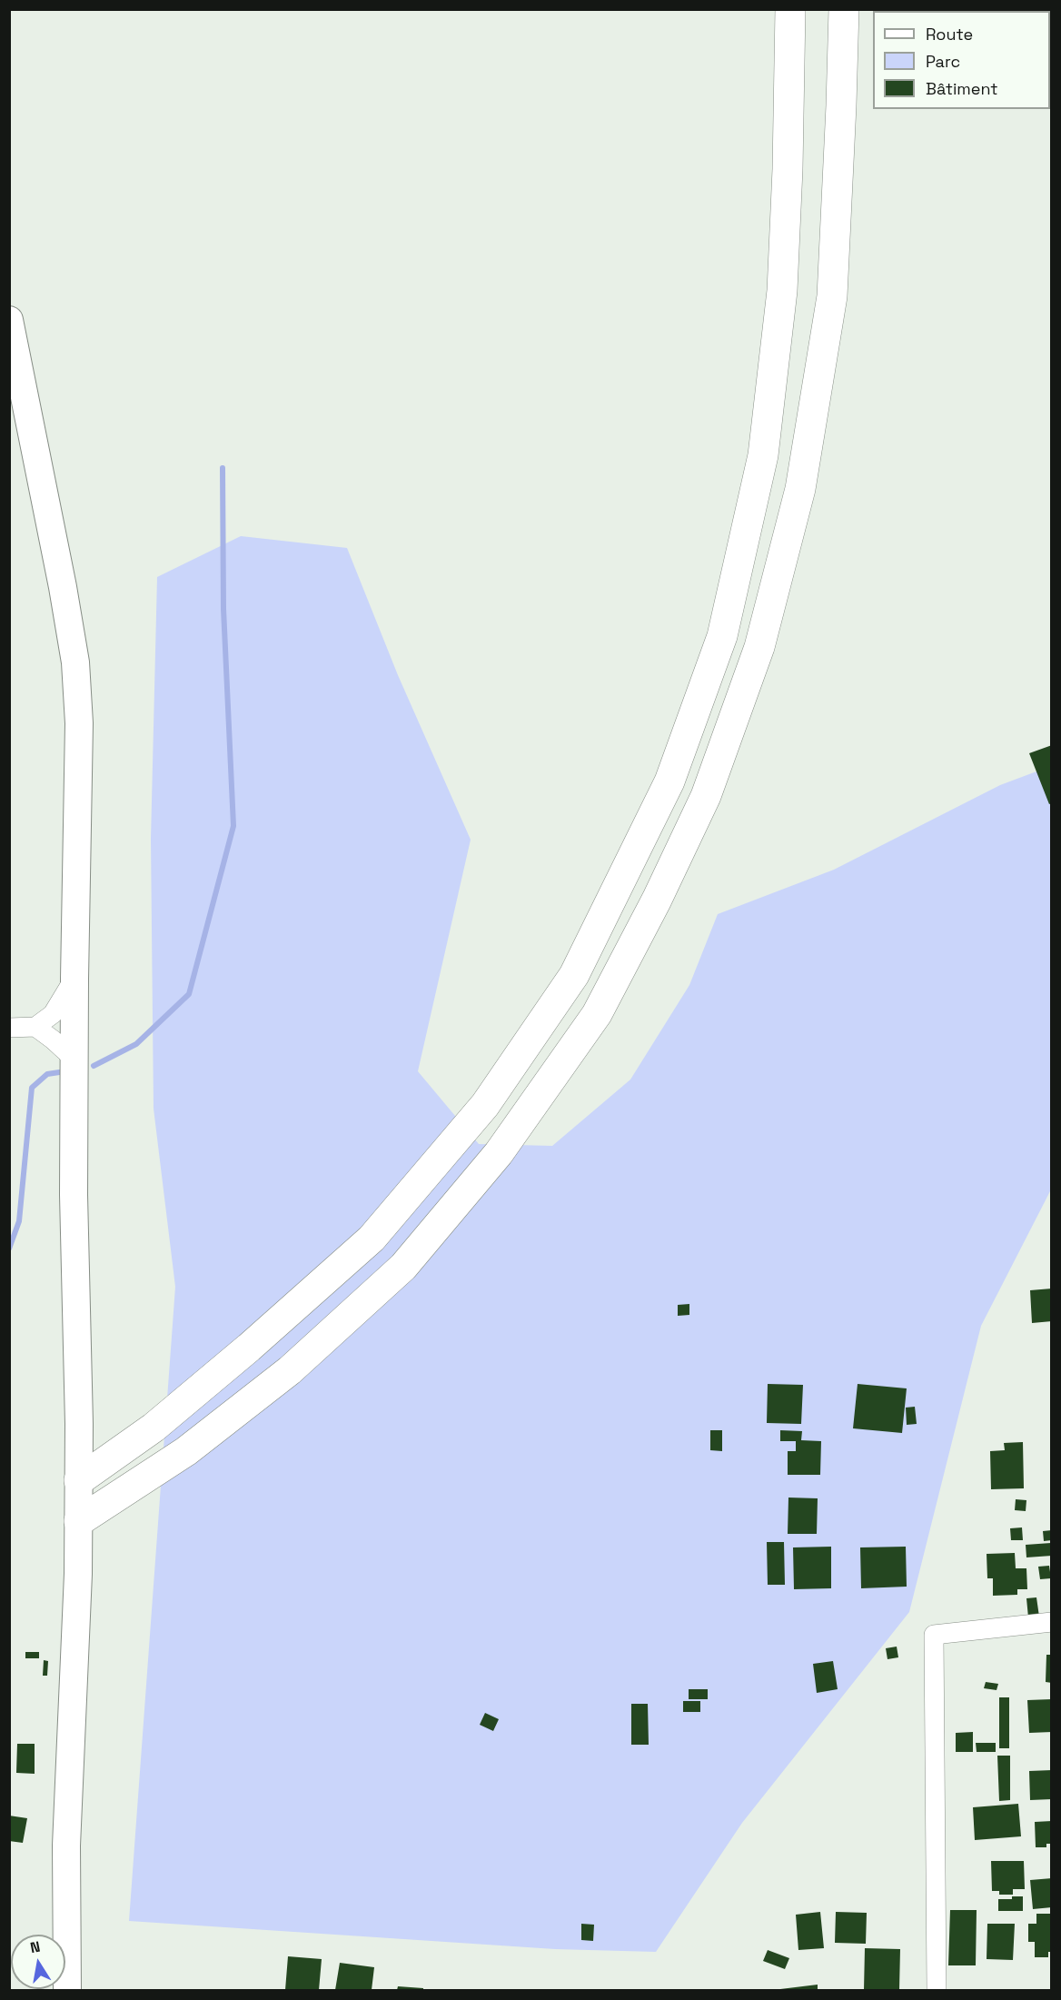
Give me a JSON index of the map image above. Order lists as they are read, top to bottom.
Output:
{
  "legend": ["Route", "Parc", "Bâtiment"],
  "north": "top"
}
